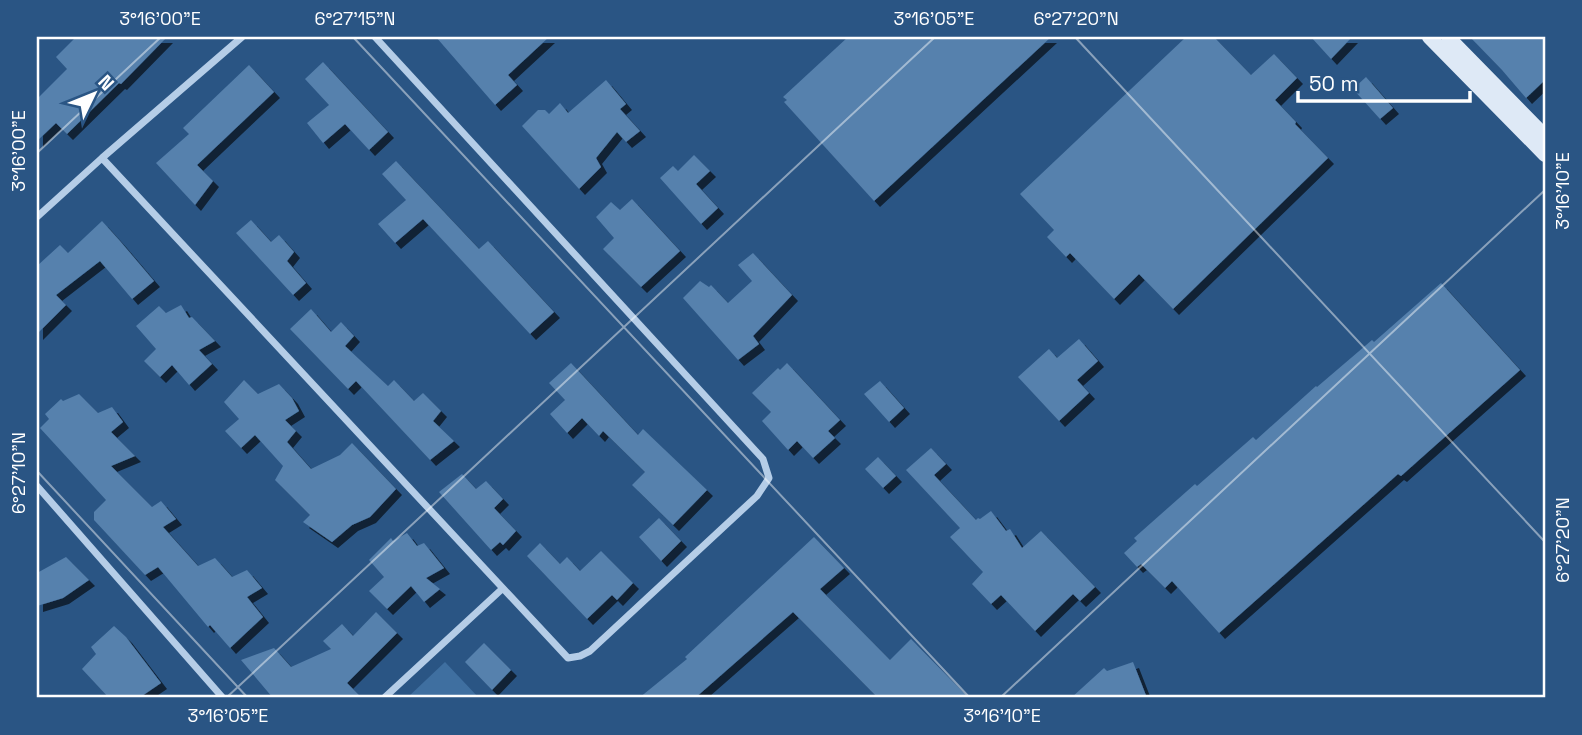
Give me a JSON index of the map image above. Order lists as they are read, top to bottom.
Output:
{
  "scale_bar": "50 m",
  "north": "top right",
  "coordinates": [
    "3°16'00\"E",
    "6°27'15\"N",
    "3°16'05\"E",
    "6°27'20\"N",
    "3°16'10\"E",
    "6°27'10\"N"
  ]
}
